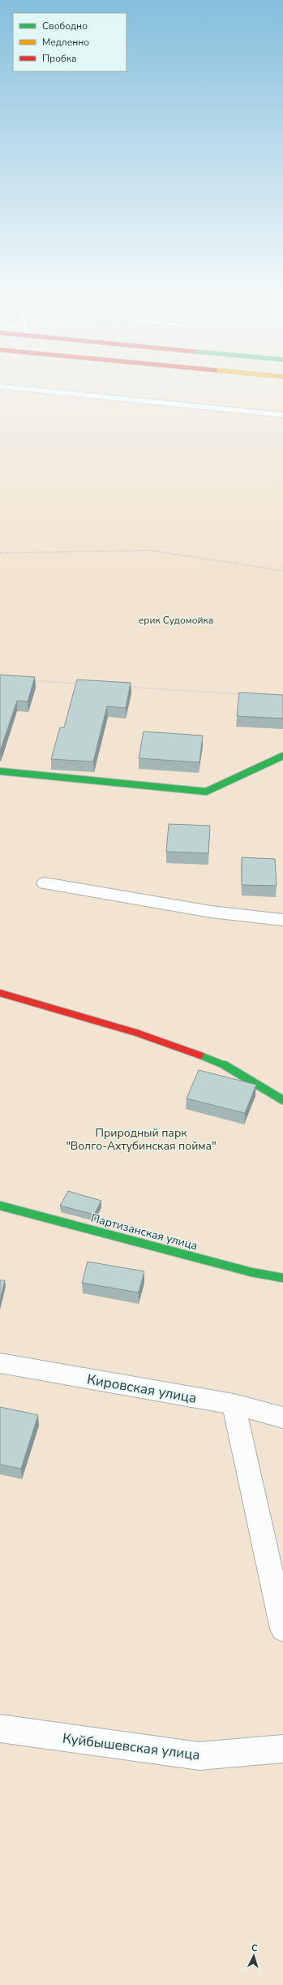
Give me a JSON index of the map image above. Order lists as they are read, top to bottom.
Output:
{
  "streets": {
    "main road": ["Партизанская улица"],
    "street": ["Кировская улица", "Куйбышевская улица"]
  },
  "parks": ["ерик Судомойка", "Природный парк \"Волго-Ахтубинская пойма\""],
  "legend": ["Свободно", "Медленно", "Пробка"],
  "north": "top"
}
